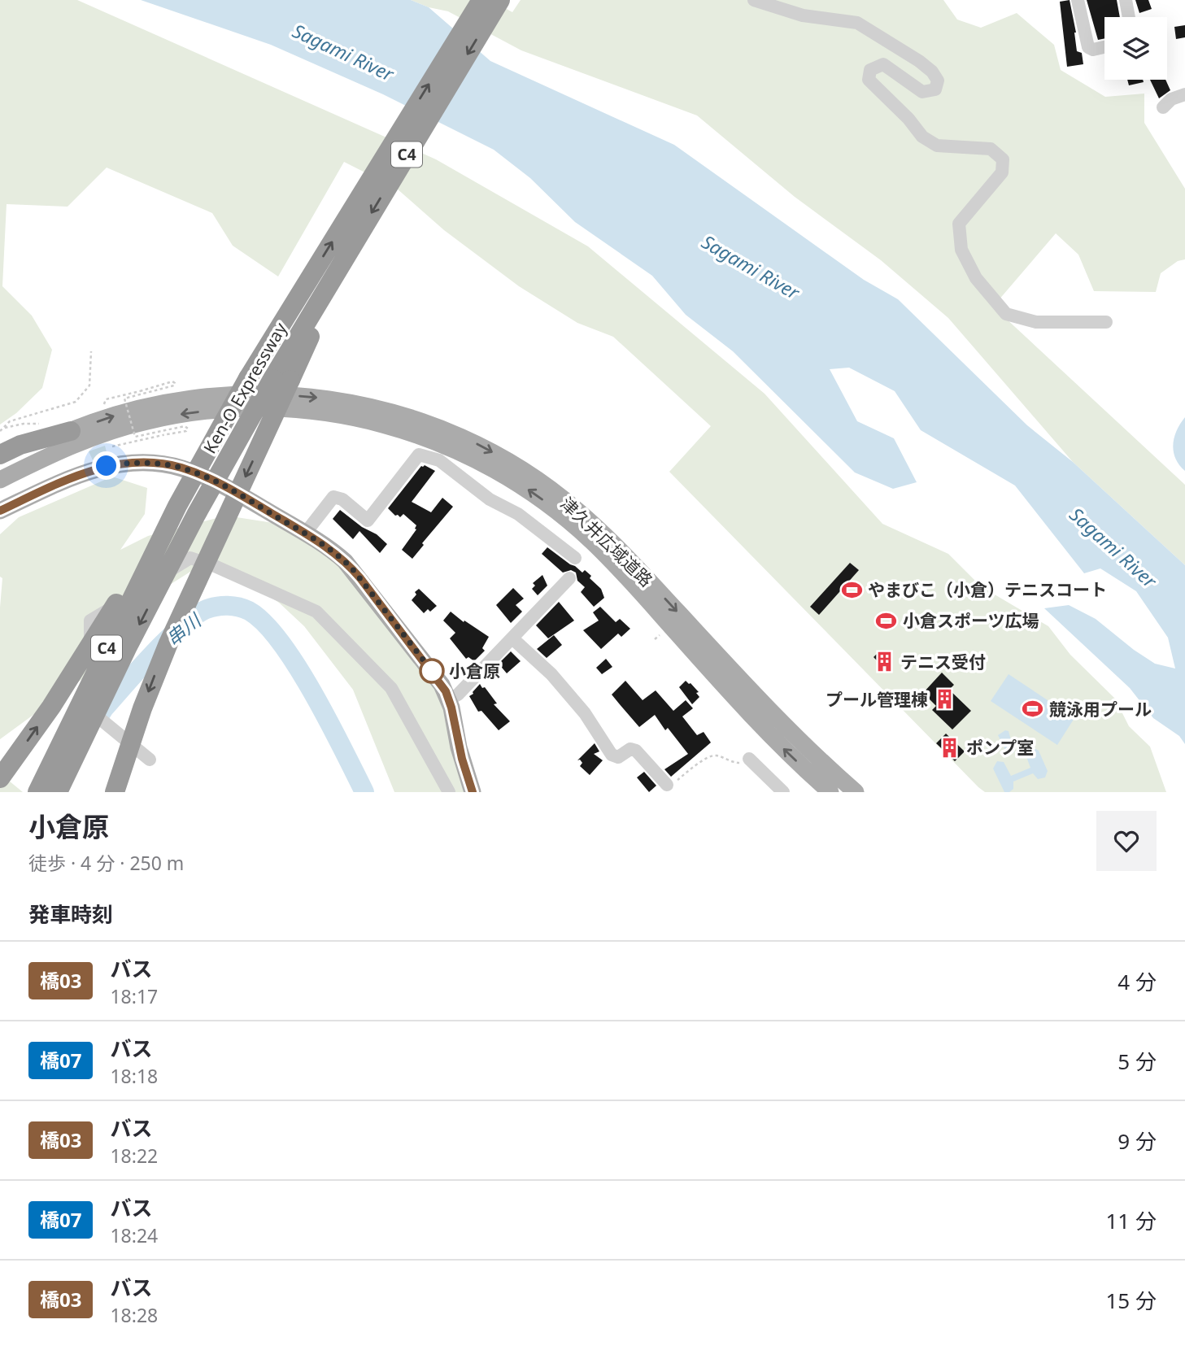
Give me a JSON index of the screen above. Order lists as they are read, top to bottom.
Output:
{
  "streets": {
    "highway": ["C4", "Ken-O Expressway"],
    "main road": ["津久井広域道路"]
  },
  "crossings": [
    ["C4", "Ken-O Expressway"]
  ],
  "water": ["Sagami River", "串川"],
  "places": {
    "sports": ["やまびこ（小倉）テニスコート", "小倉スポーツ広場", "競泳用プール"],
    "building": ["テニス受付", "プール管理棟", "ポンプ室"],
    "other": ["小倉原"]
  },
  "lines": ["bus line 橋03"],
  "page": {
    "heading": [
      ["小倉原", "徒歩 · 4 分 · 250 m"],
      "発車時刻"
    ],
    "list": [
      {
        "mark": "橋03",
        "name": "バス",
        "note": "18:17",
        "value": "4 分"
      },
      {
        "mark": "橋07",
        "name": "バス",
        "note": "18:18",
        "value": "5 分"
      },
      {
        "mark": "橋03",
        "name": "バス",
        "note": "18:22",
        "value": "9 分"
      },
      {
        "mark": "橋07",
        "name": "バス",
        "note": "18:24",
        "value": "11 分"
      },
      {
        "mark": "橋03",
        "name": "バス",
        "note": "18:28",
        "value": "15 分"
      }
    ]
  }
}
